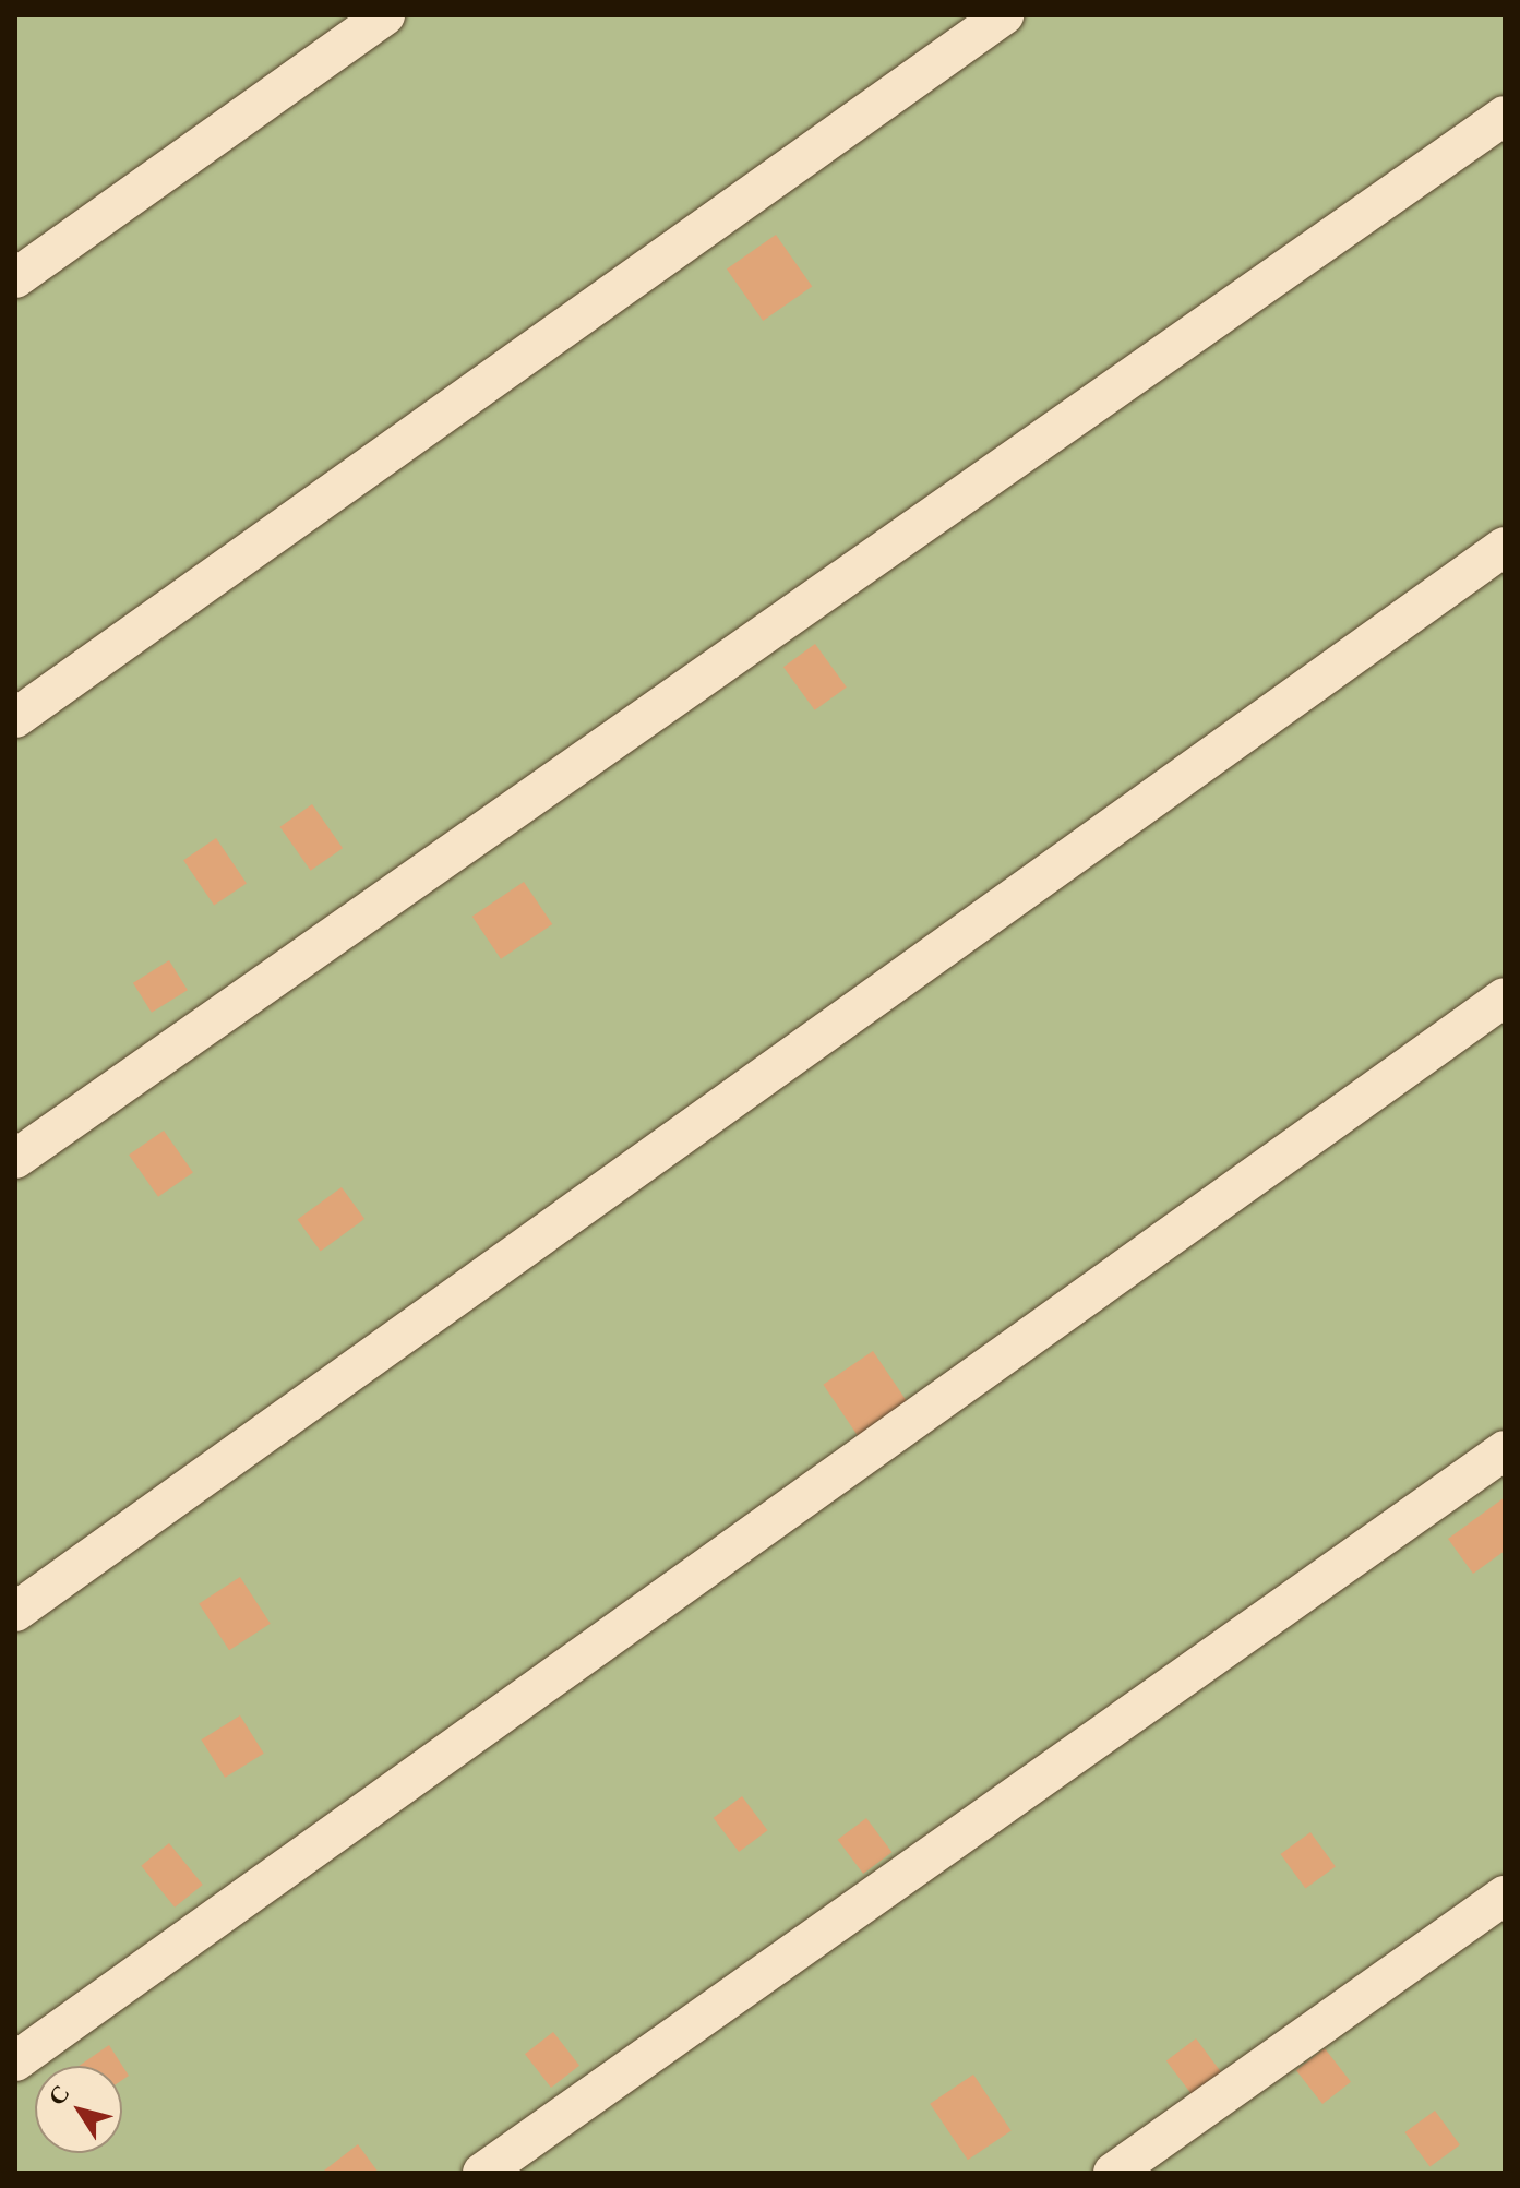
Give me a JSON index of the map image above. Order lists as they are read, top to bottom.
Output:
{
  "north": "top left"
}
